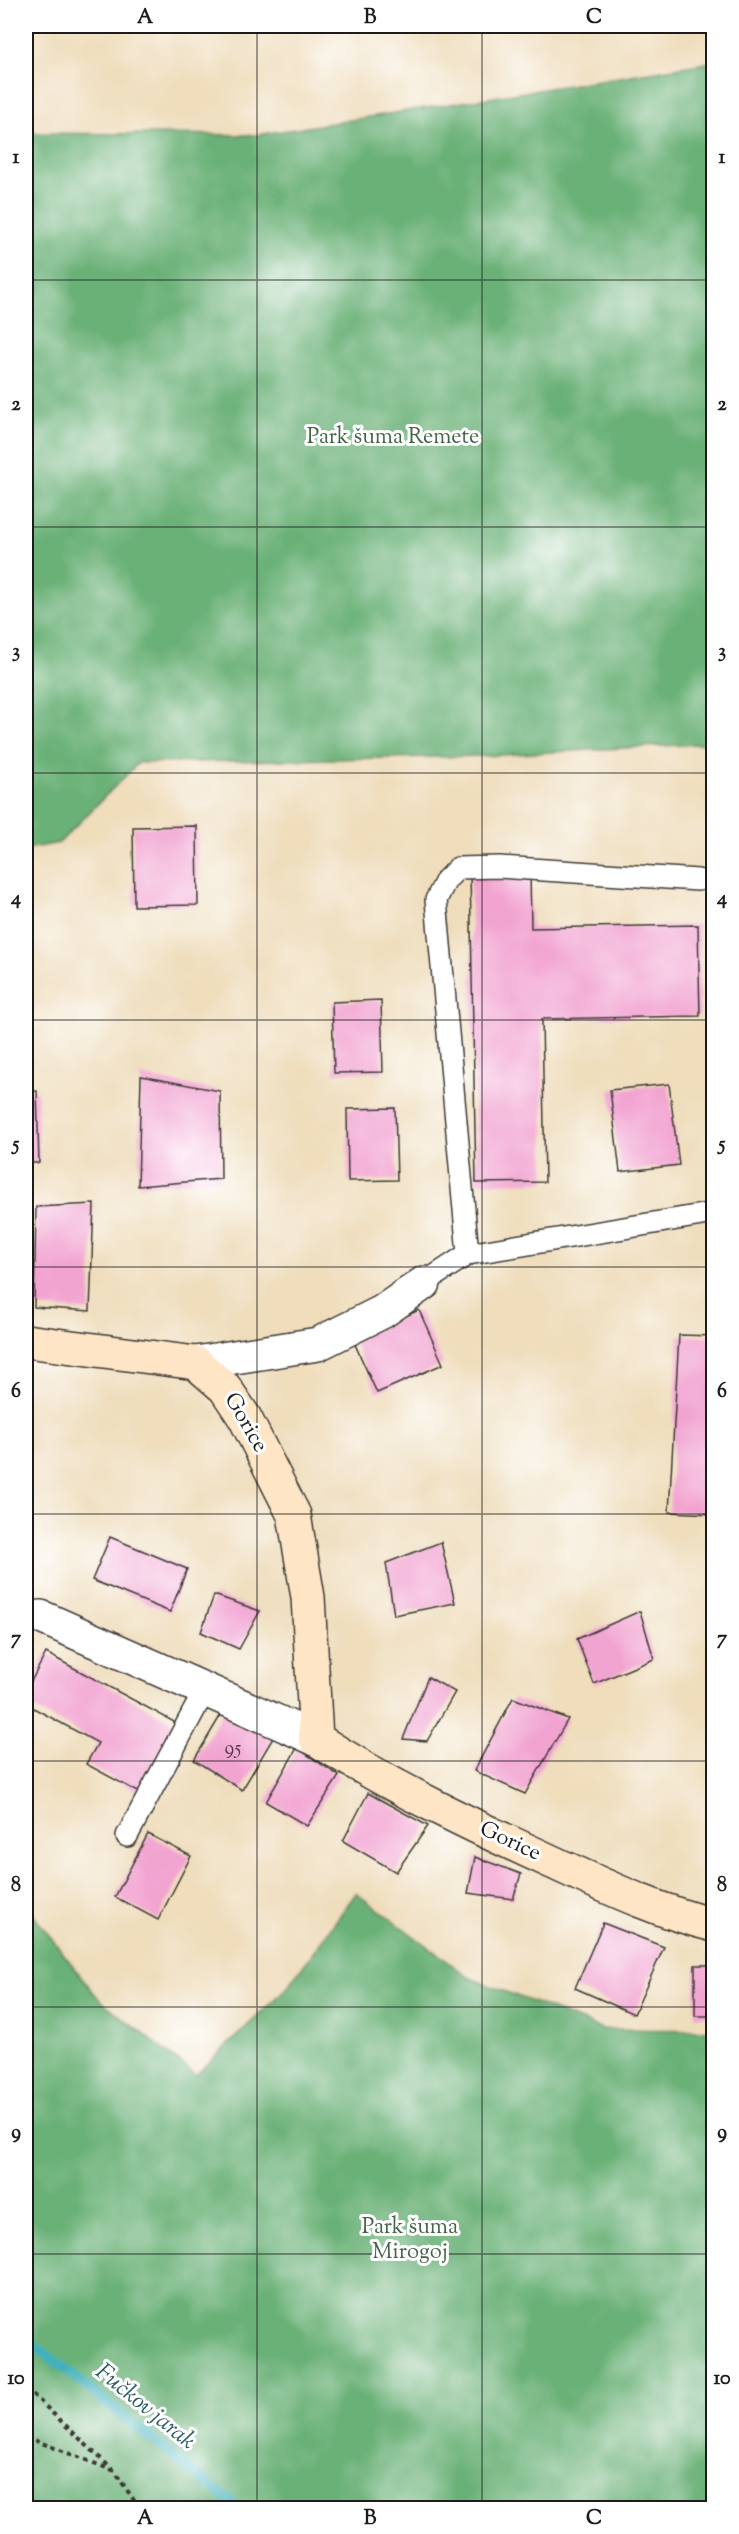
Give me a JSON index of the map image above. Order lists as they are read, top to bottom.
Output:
{
  "streets": {
    "street": ["Gorice"]
  },
  "water": ["Fučkov jarak"],
  "parks": ["Park šuma Remete", "Park šuma Mirogoj"],
  "house_numbers": ["95"],
  "grid": {
    "columns": ["A", "B", "C"],
    "rows": [
      "1",
      "2",
      "3",
      "4",
      "5",
      "6",
      "7",
      "8",
      "9",
      "10"
    ]
  }
}
